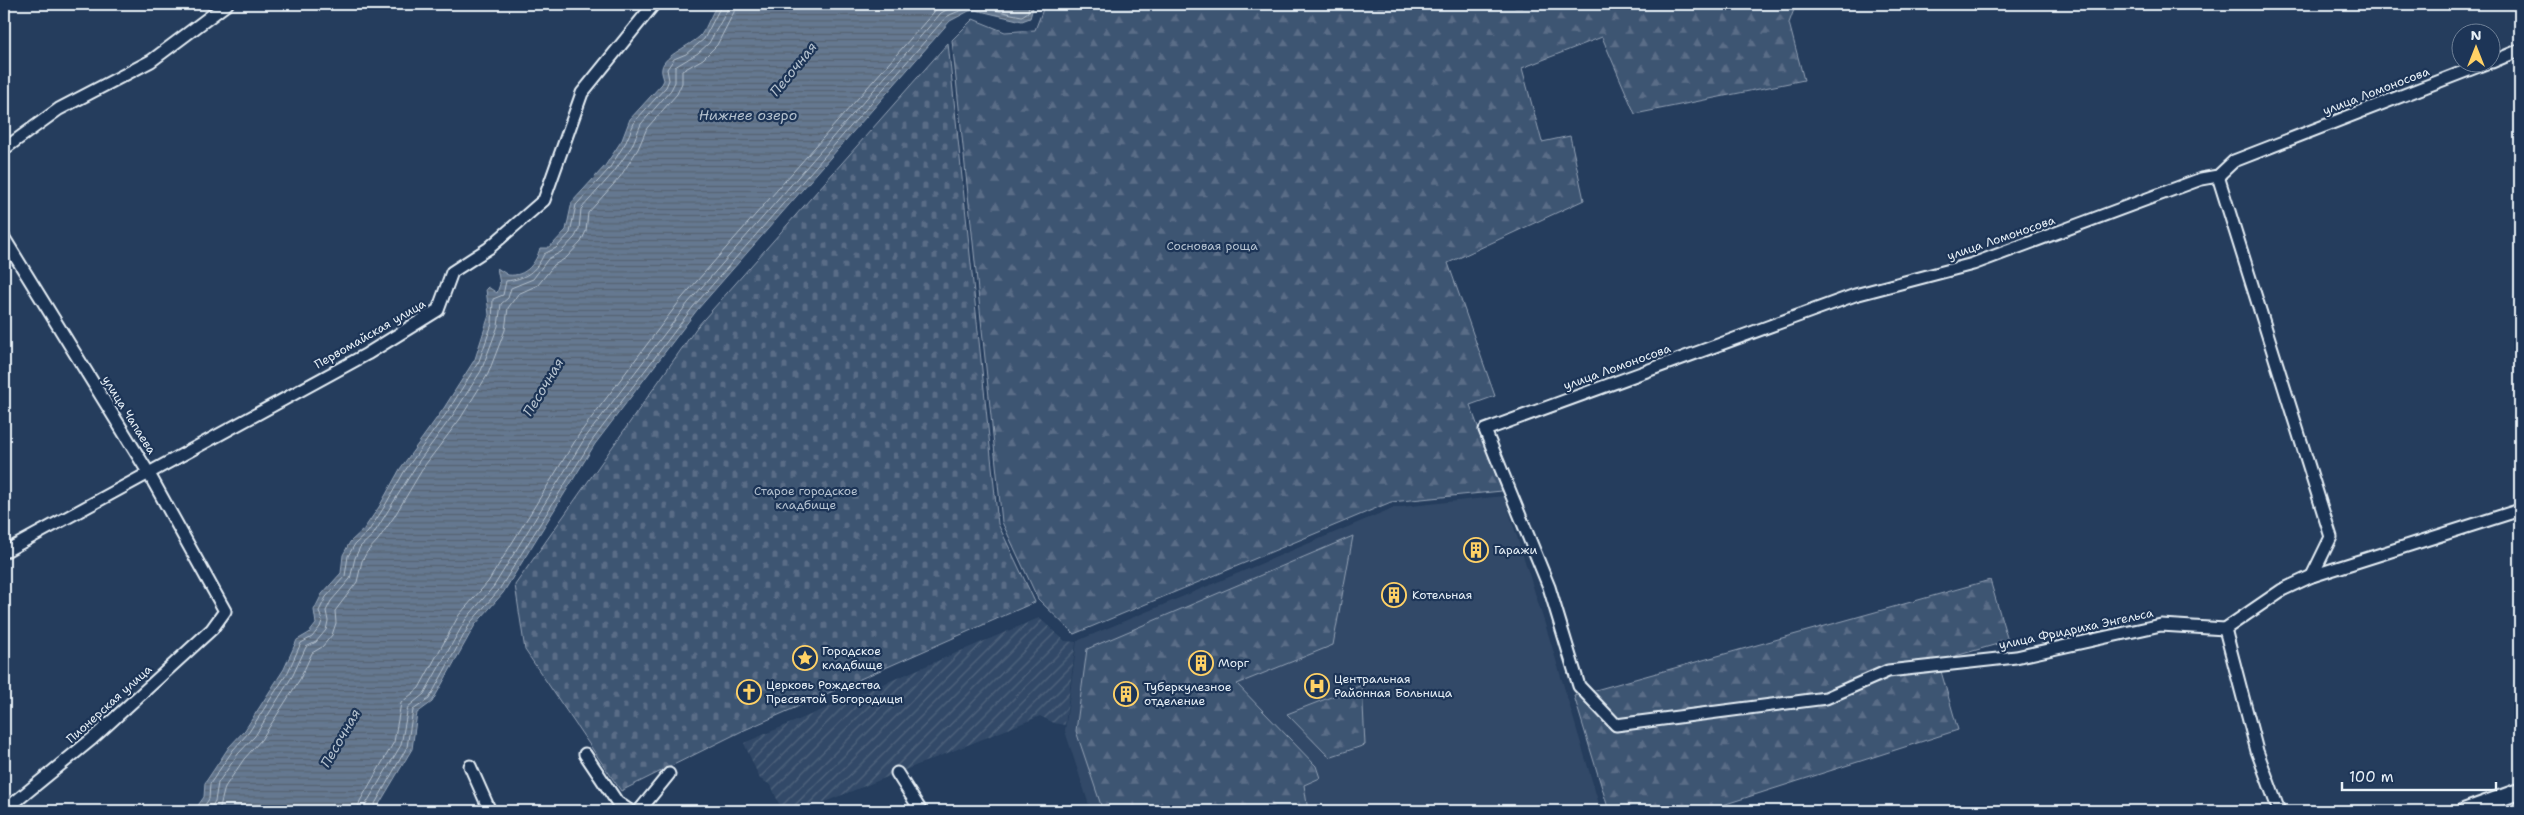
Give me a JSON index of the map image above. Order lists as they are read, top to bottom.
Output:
{
  "streets": {
    "street": [
      "улица Ломоносова",
      "Первомайская улица",
      "улица Чапаева",
      "улица Фридриха Энгельса",
      "Пионерская улица"
    ]
  },
  "crossings": [
    ["улица Ломоносова", "улица Фридриха Энгельса"],
    ["Первомайская улица", "улица Чапаева"],
    ["улица Чапаева", "Пионерская улица"]
  ],
  "water": ["Песочная", "Нижнее озеро"],
  "parks": ["Сосновая роща", "Старое городское кладбище"],
  "places": {
    "building": [
      "Гаражи",
      "Котельная",
      "Морг",
      "Туберкулезное отделение"
    ],
    "place": ["Городское кладбище"],
    "hospital": ["Центральная Районная Больница"],
    "church": ["Церковь Рождества Пресвятой Богородицы"]
  },
  "scale_bar": "100 m",
  "north": "top"
}
